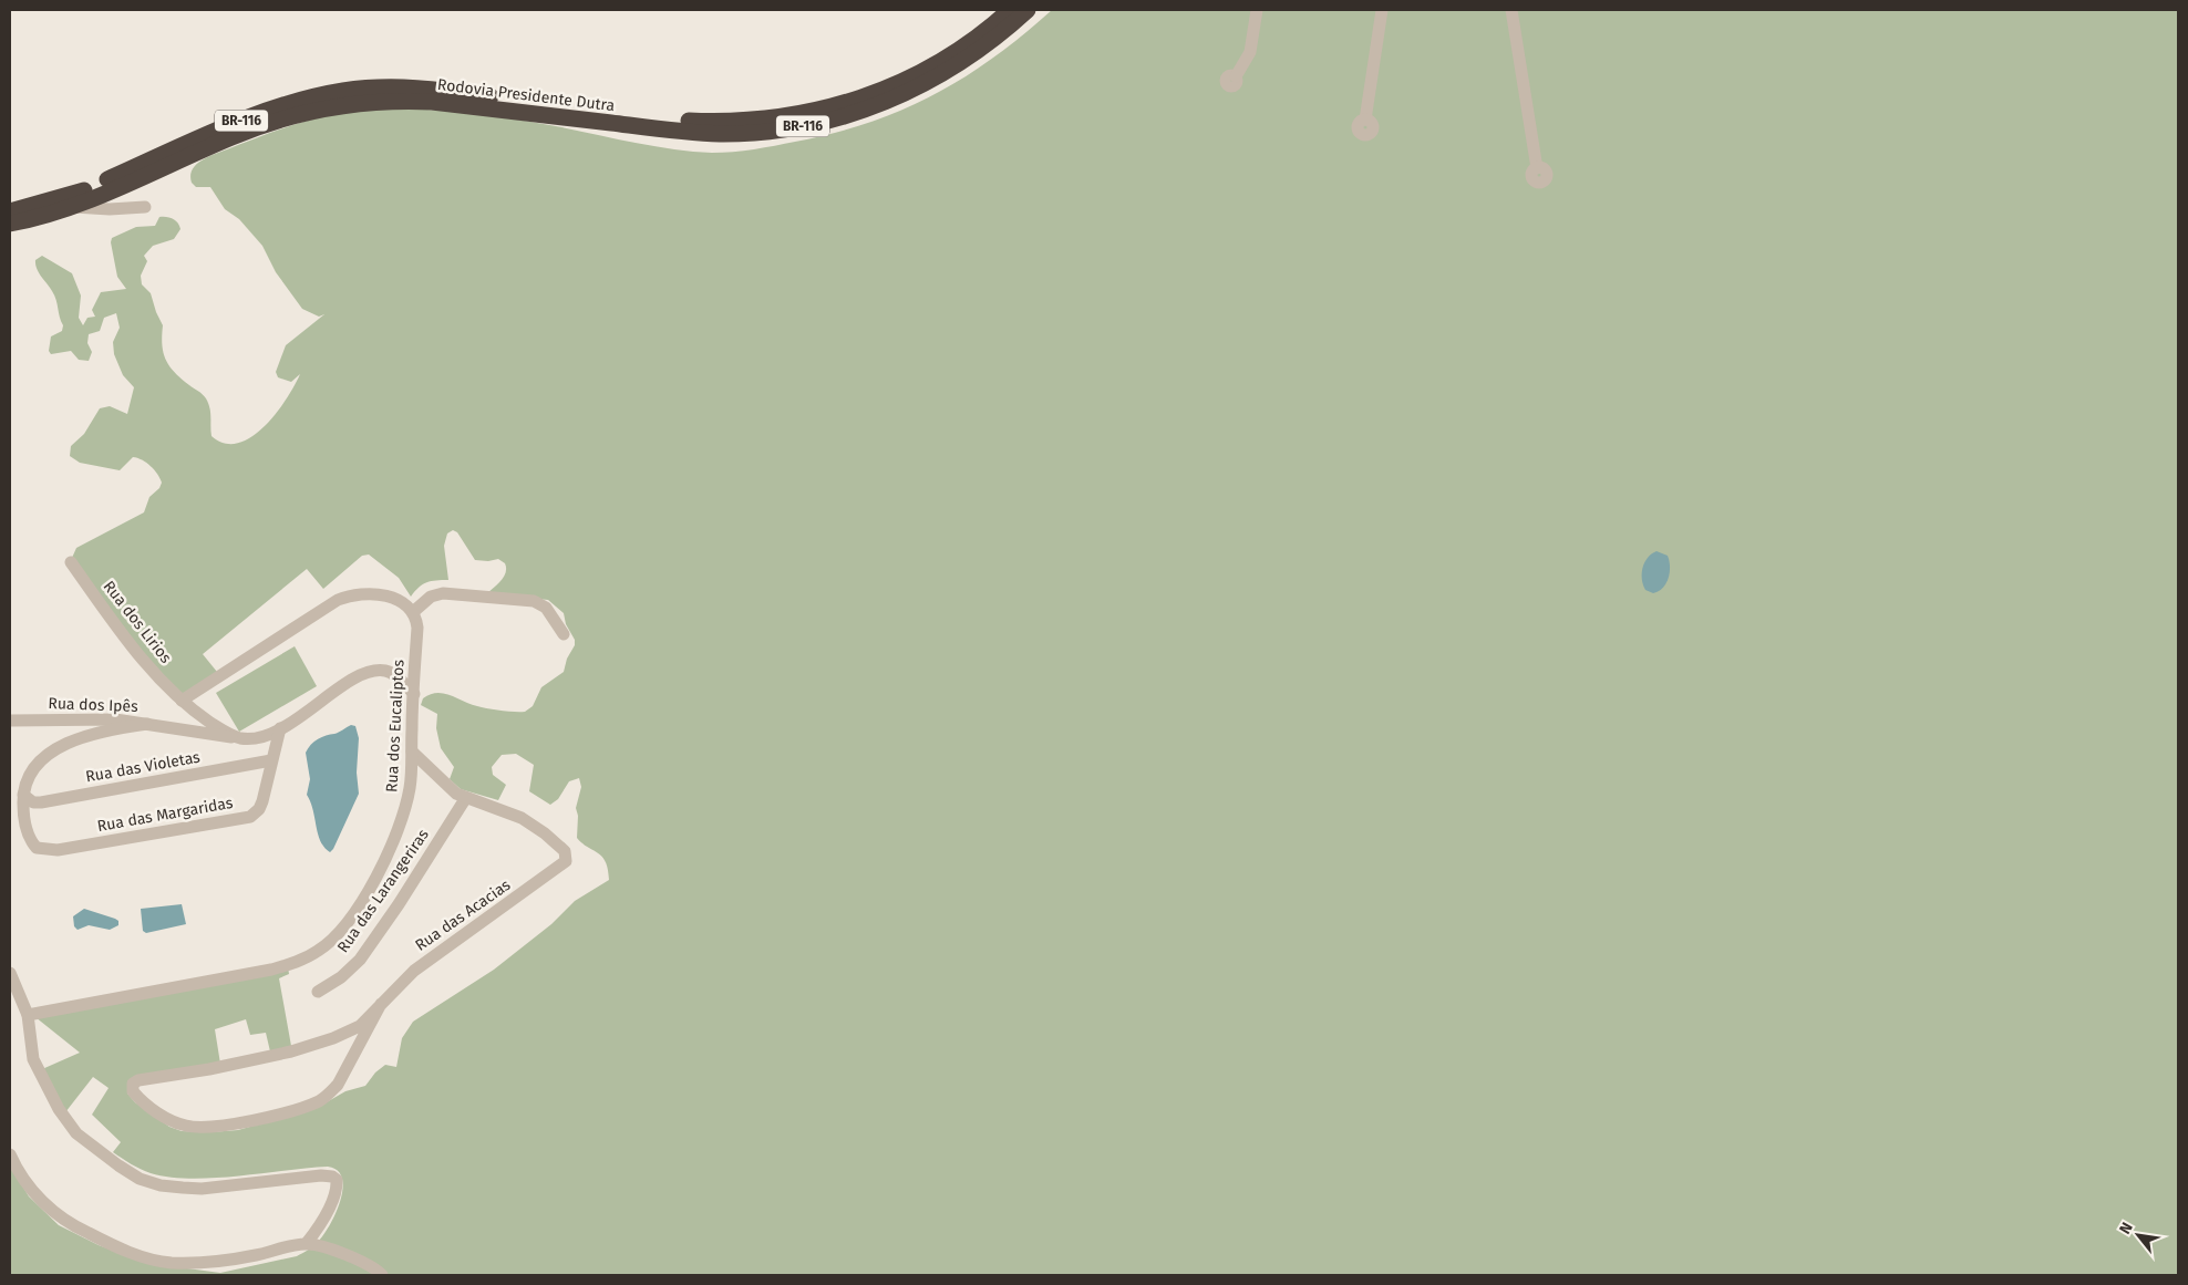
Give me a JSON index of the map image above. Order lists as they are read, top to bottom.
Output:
{
  "streets": {
    "highway": ["Rodovia Presidente Dutra", "BR-116"],
    "street": [
      "Rua dos Lirios",
      "Rua dos Ipês",
      "Rua dos Eucaliptos",
      "Rua das Violetas",
      "Rua das Margaridas",
      "Rua das Larangeriras",
      "Rua das Acacias"
    ]
  },
  "crossings": [
    ["Rua dos Lirios", "Rua dos Ipês"],
    ["Rua dos Ipês", "Rua dos Eucaliptos"],
    ["Rua dos Ipês", "Rua das Margaridas"],
    ["Rua das Violetas", "Rua das Margaridas"],
    ["Rua das Larangeriras", "Rua das Acacias"]
  ],
  "north": "top left"
}
